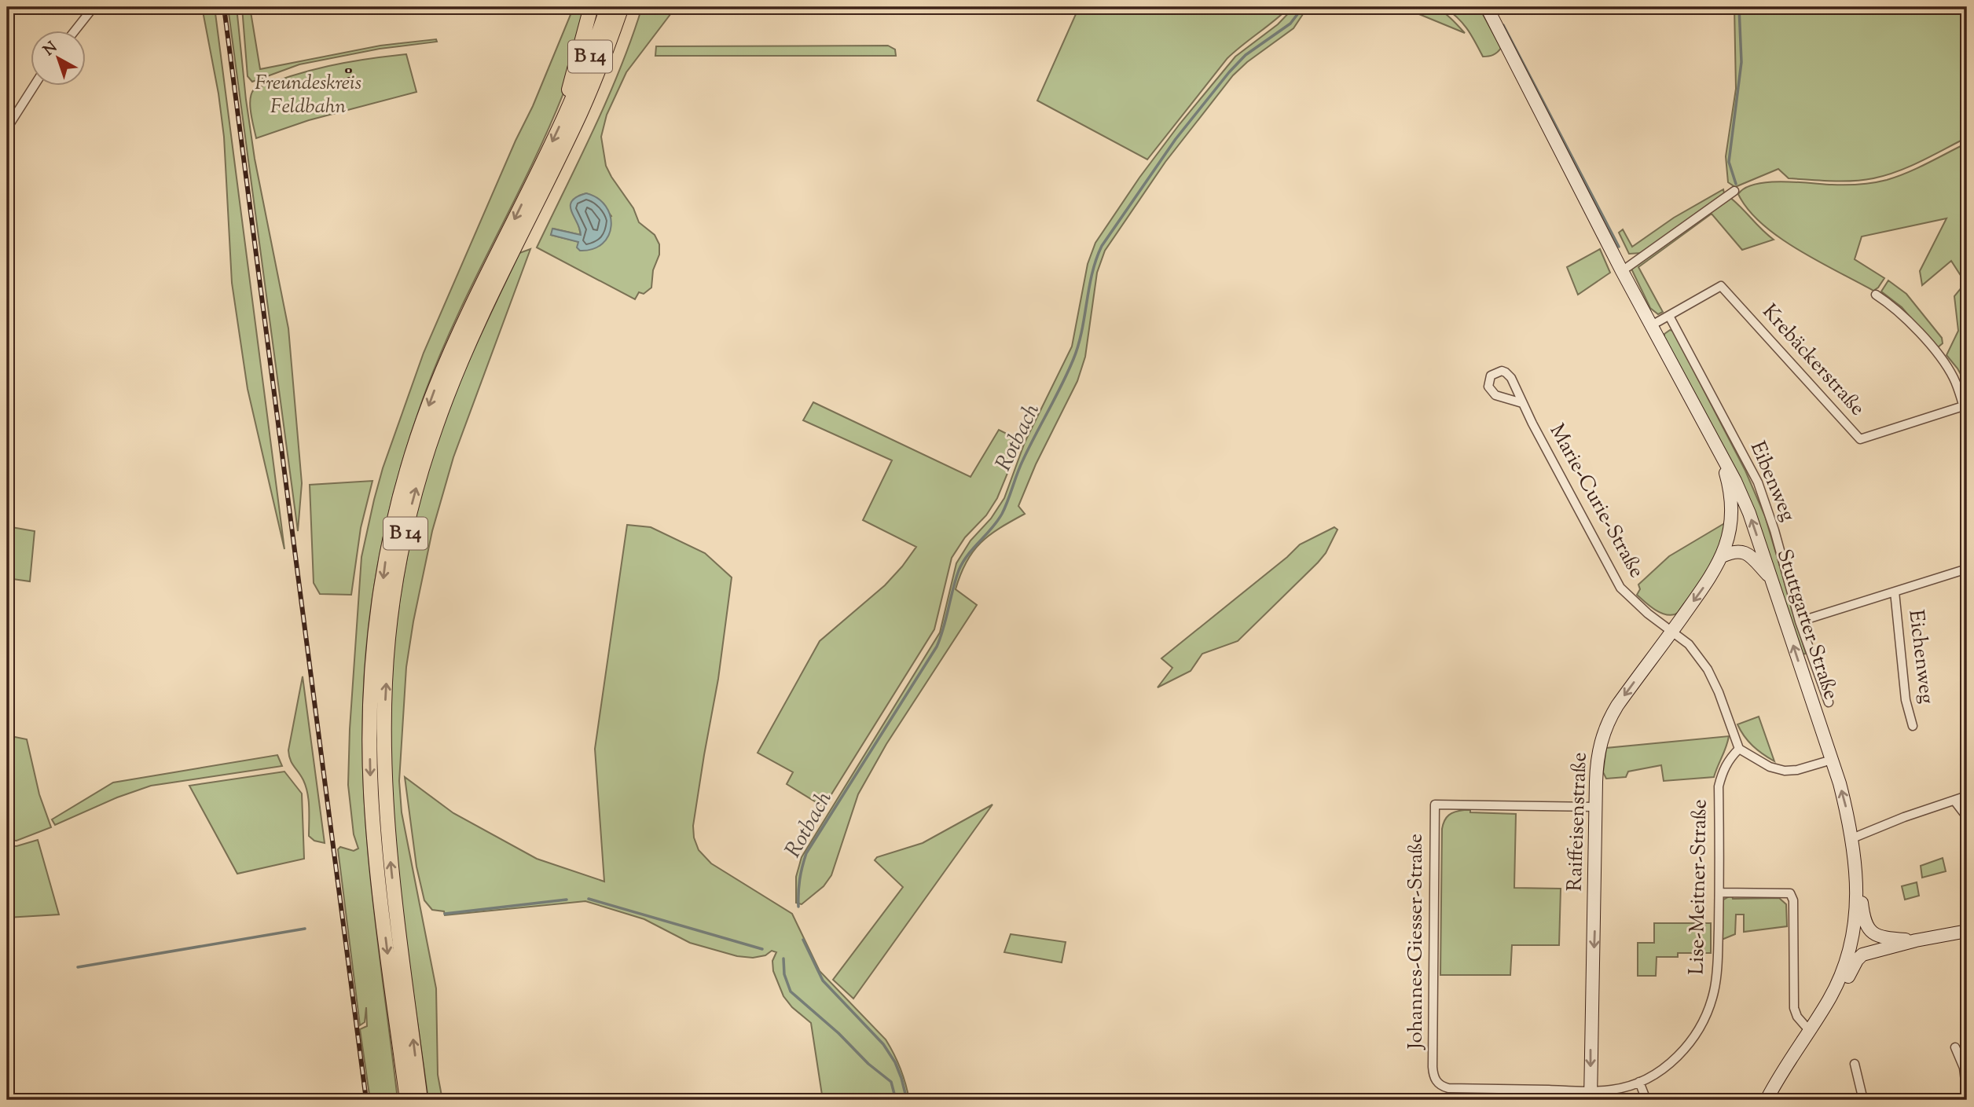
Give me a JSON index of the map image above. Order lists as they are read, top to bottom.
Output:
{
  "streets": {
    "highway": ["B 14"],
    "main road": ["Stuttgarter Straße", "Raiffeisenstraße"],
    "street": [
      "Krebäckerstraße",
      "Eibenweg",
      "Marie-Curie-Straße",
      "Eichenweg",
      "Lise-Meitner-Straße",
      "Johannes-Giesser-Straße"
    ]
  },
  "crossings": [
    ["Krebäckerstraße", "Eibenweg"],
    ["Krebäckerstraße", "Stuttgarter Straße"],
    ["Marie-Curie-Straße", "Raiffeisenstraße"],
    ["Marie-Curie-Straße", "Lise-Meitner-Straße"],
    ["Stuttgarter Straße", "Raiffeisenstraße"],
    ["Raiffeisenstraße", "Lise-Meitner-Straße"],
    ["Raiffeisenstraße", "Johannes-Giesser-Straße"],
    ["Lise-Meitner-Straße", "Johannes-Giesser-Straße"]
  ],
  "one_way": ["Raiffeisenstraße"],
  "water": ["Rotbach"],
  "parks": ["Freundeskreis Feldbahn"],
  "north": "top left"
}
